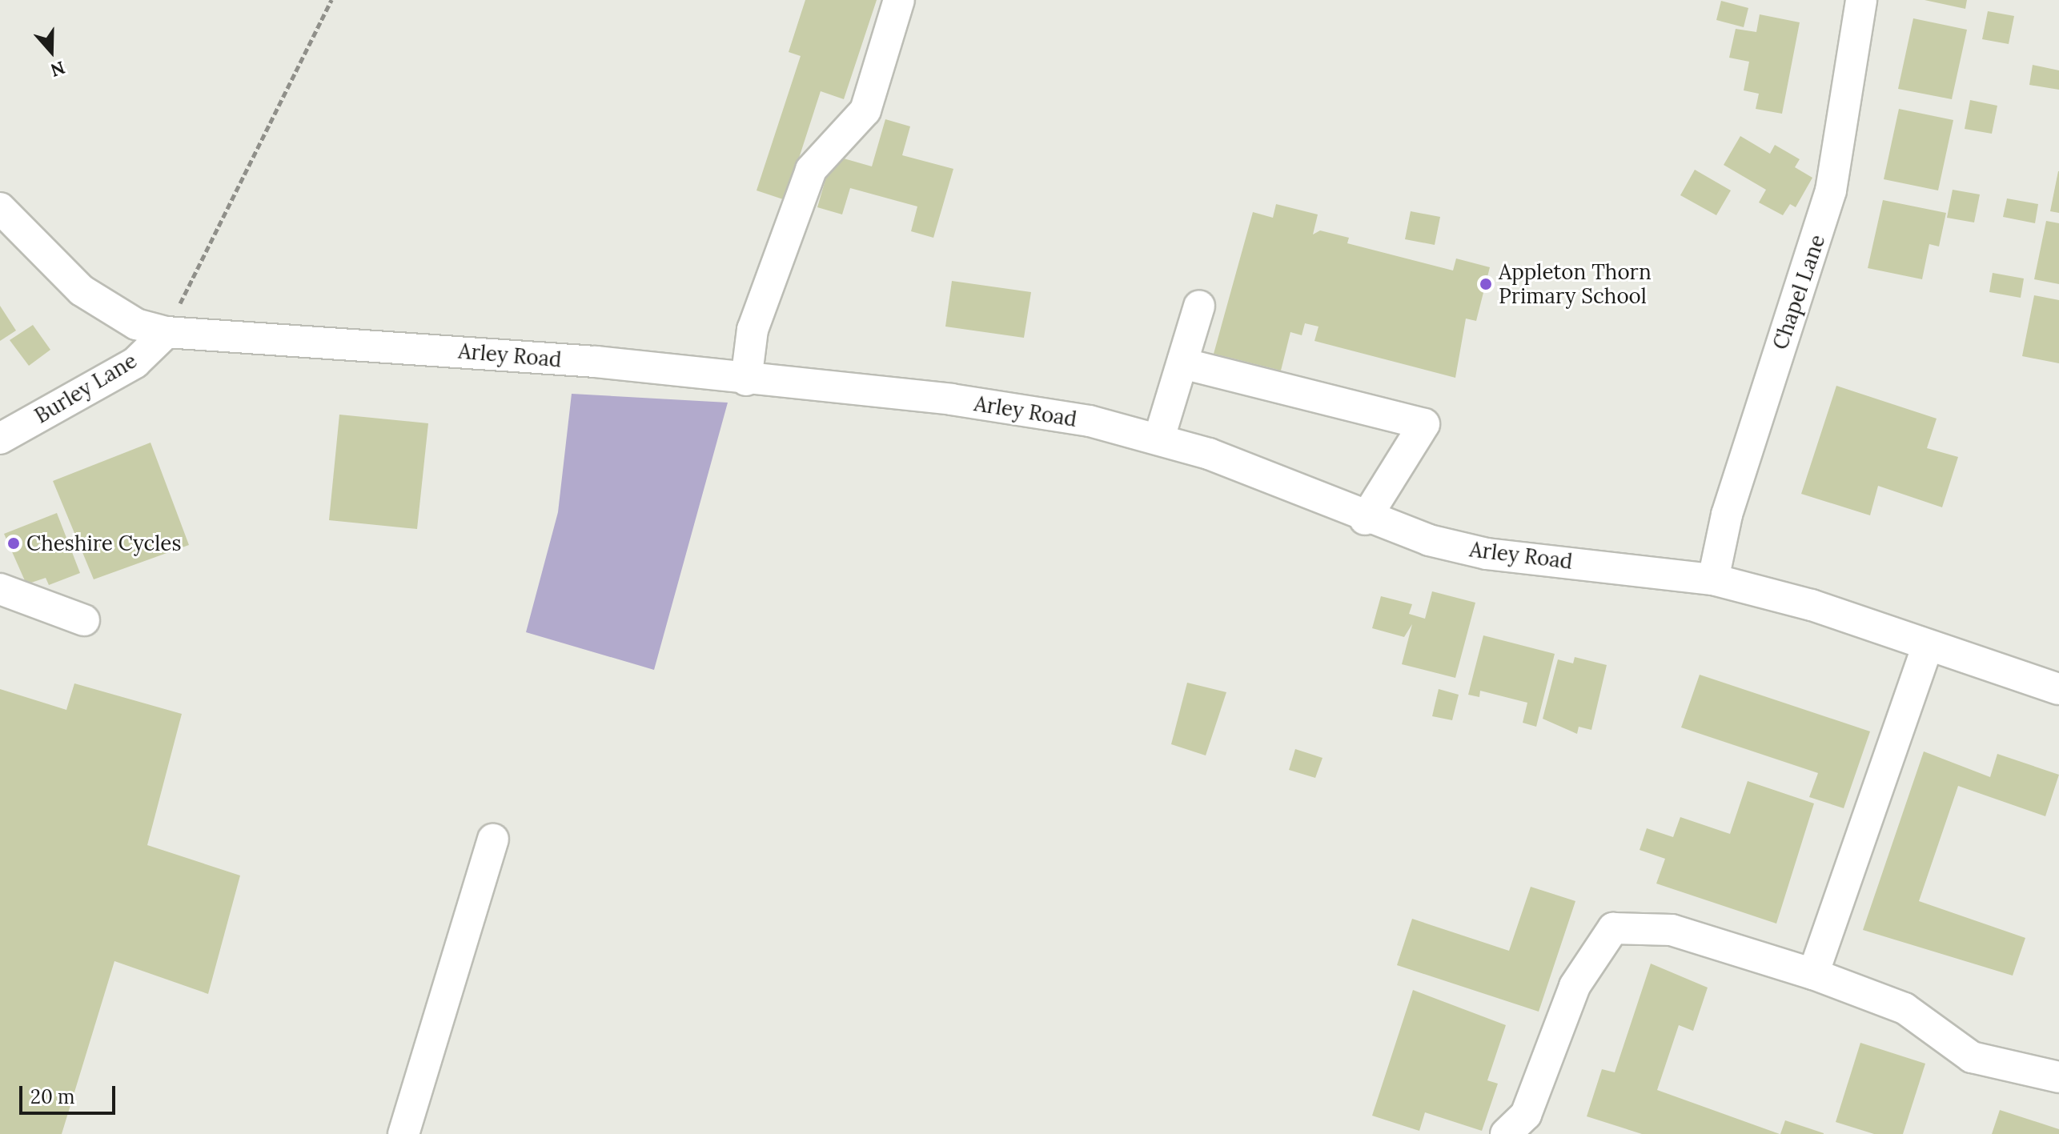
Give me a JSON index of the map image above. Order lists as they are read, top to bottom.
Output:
{
  "streets": {
    "street": ["Chapel Lane", "Arley Road", "Burley Lane"]
  },
  "crossings": [
    ["Chapel Lane", "Arley Road"],
    ["Arley Road", "Burley Lane"]
  ],
  "places": ["Appleton Thorn Primary School", "Cheshire Cycles"],
  "scale_bar": "20 m",
  "north": "bottom"
}
